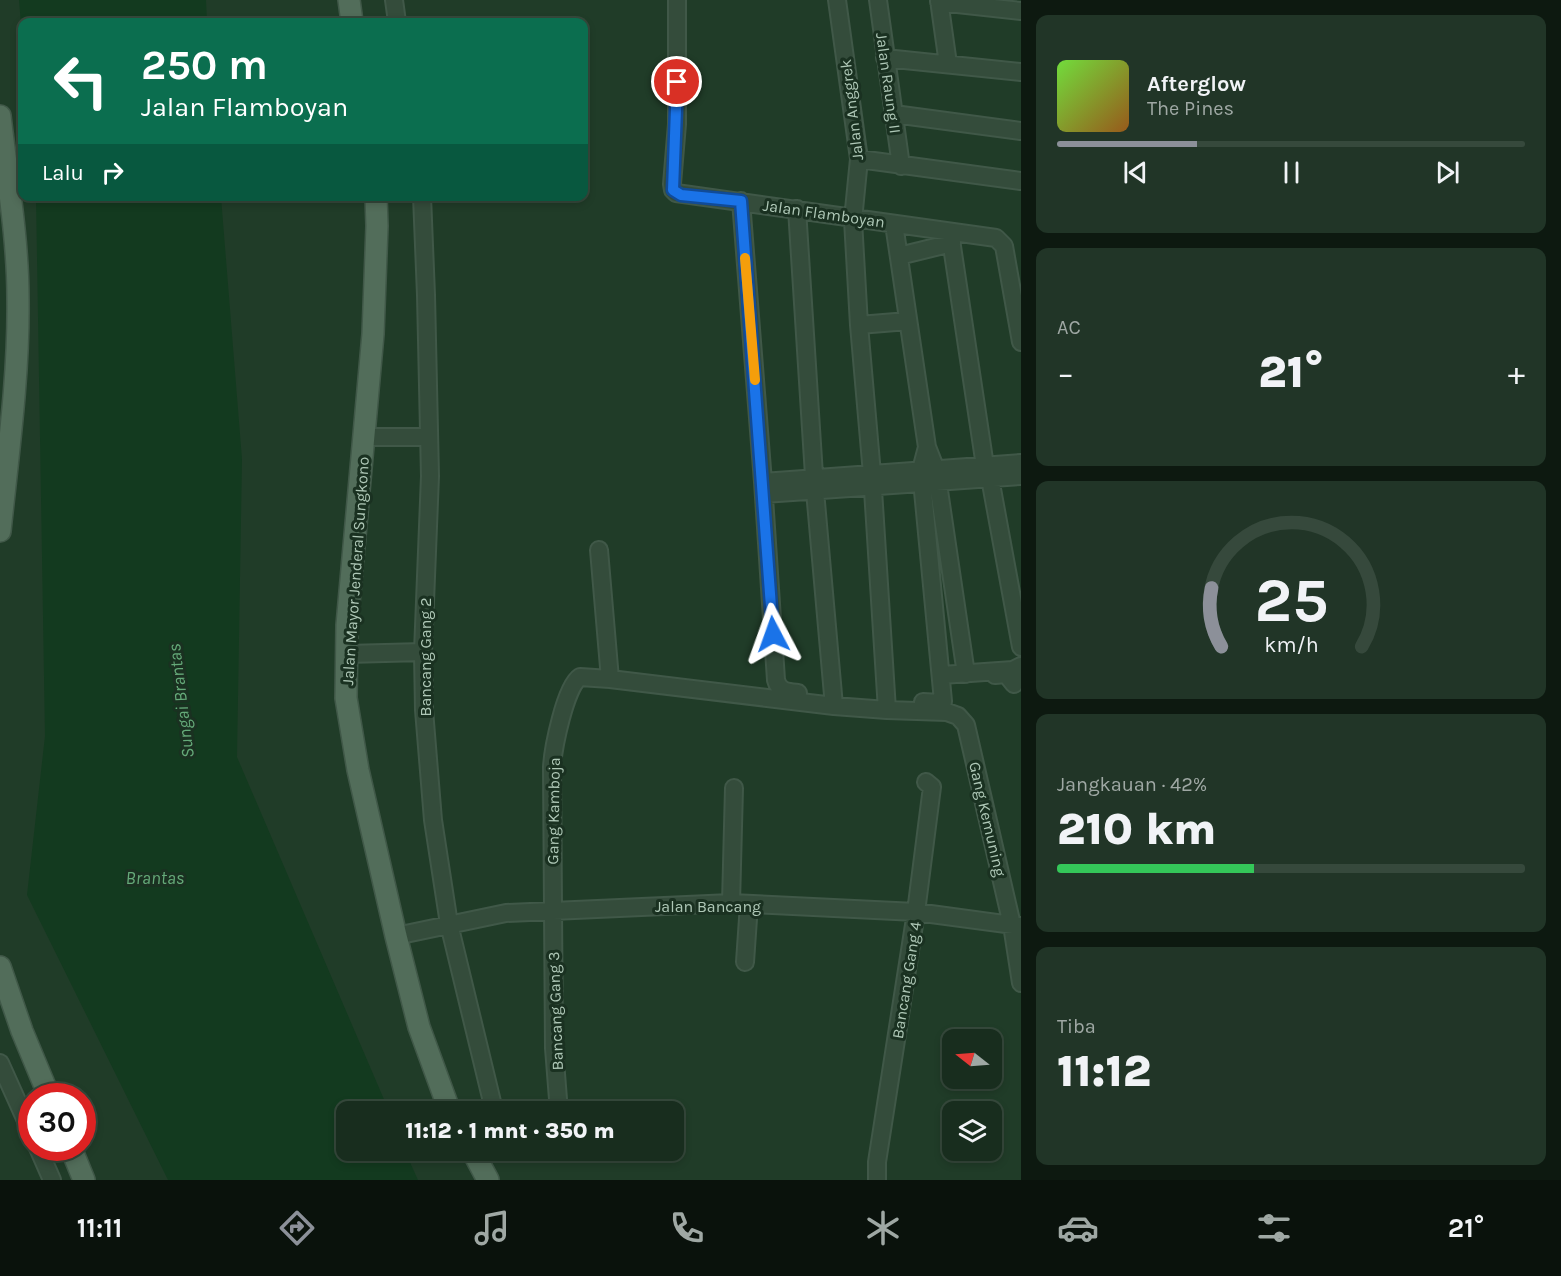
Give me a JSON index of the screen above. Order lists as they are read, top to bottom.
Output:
{
  "streets": {
    "main road": ["Jalan Mayor Jenderal Sungkono"],
    "street": [
      "Jalan Raung II",
      "Jalan Anggrek",
      "Jalan Flamboyan",
      "Bancang Gang 2",
      "Gang Kamboja",
      "Gang Kemuning",
      "Jalan Bancang",
      "Bancang Gang 4",
      "Bancang Gang 3"
    ]
  },
  "crossings": [
    ["Jalan Anggrek", "Jalan Flamboyan"],
    ["Jalan Anggrek", "Gang Kemuning"],
    ["Jalan Mayor Jenderal Sungkono", "Jalan Bancang"],
    ["Bancang Gang 2", "Jalan Bancang"],
    ["Gang Kamboja", "Jalan Bancang"],
    ["Gang Kamboja", "Bancang Gang 3"],
    ["Gang Kemuning", "Jalan Bancang"],
    ["Jalan Bancang", "Bancang Gang 4"],
    ["Jalan Bancang", "Bancang Gang 3"]
  ],
  "water": ["Sungai Brantas", "Brantas"],
  "north": "left",
  "page": {
    "turn": ["250 m", "Jalan Flamboyan"],
    "song": ["Afterglow", "The Pines"],
    "then": "Lalu",
    "tile": [
      "AC",
      ["Jangkauan · 42%", "210 km"],
      ["Tiba", "11:12"]
    ],
    "heat": ["−", "21°", "+"],
    "limit": "30",
    "trip": "11:12 · 1 mnt · 350 m",
    "tabs": ["11:11", "21°"],
    "gauge": ["25", "km/h"]
  }
}
